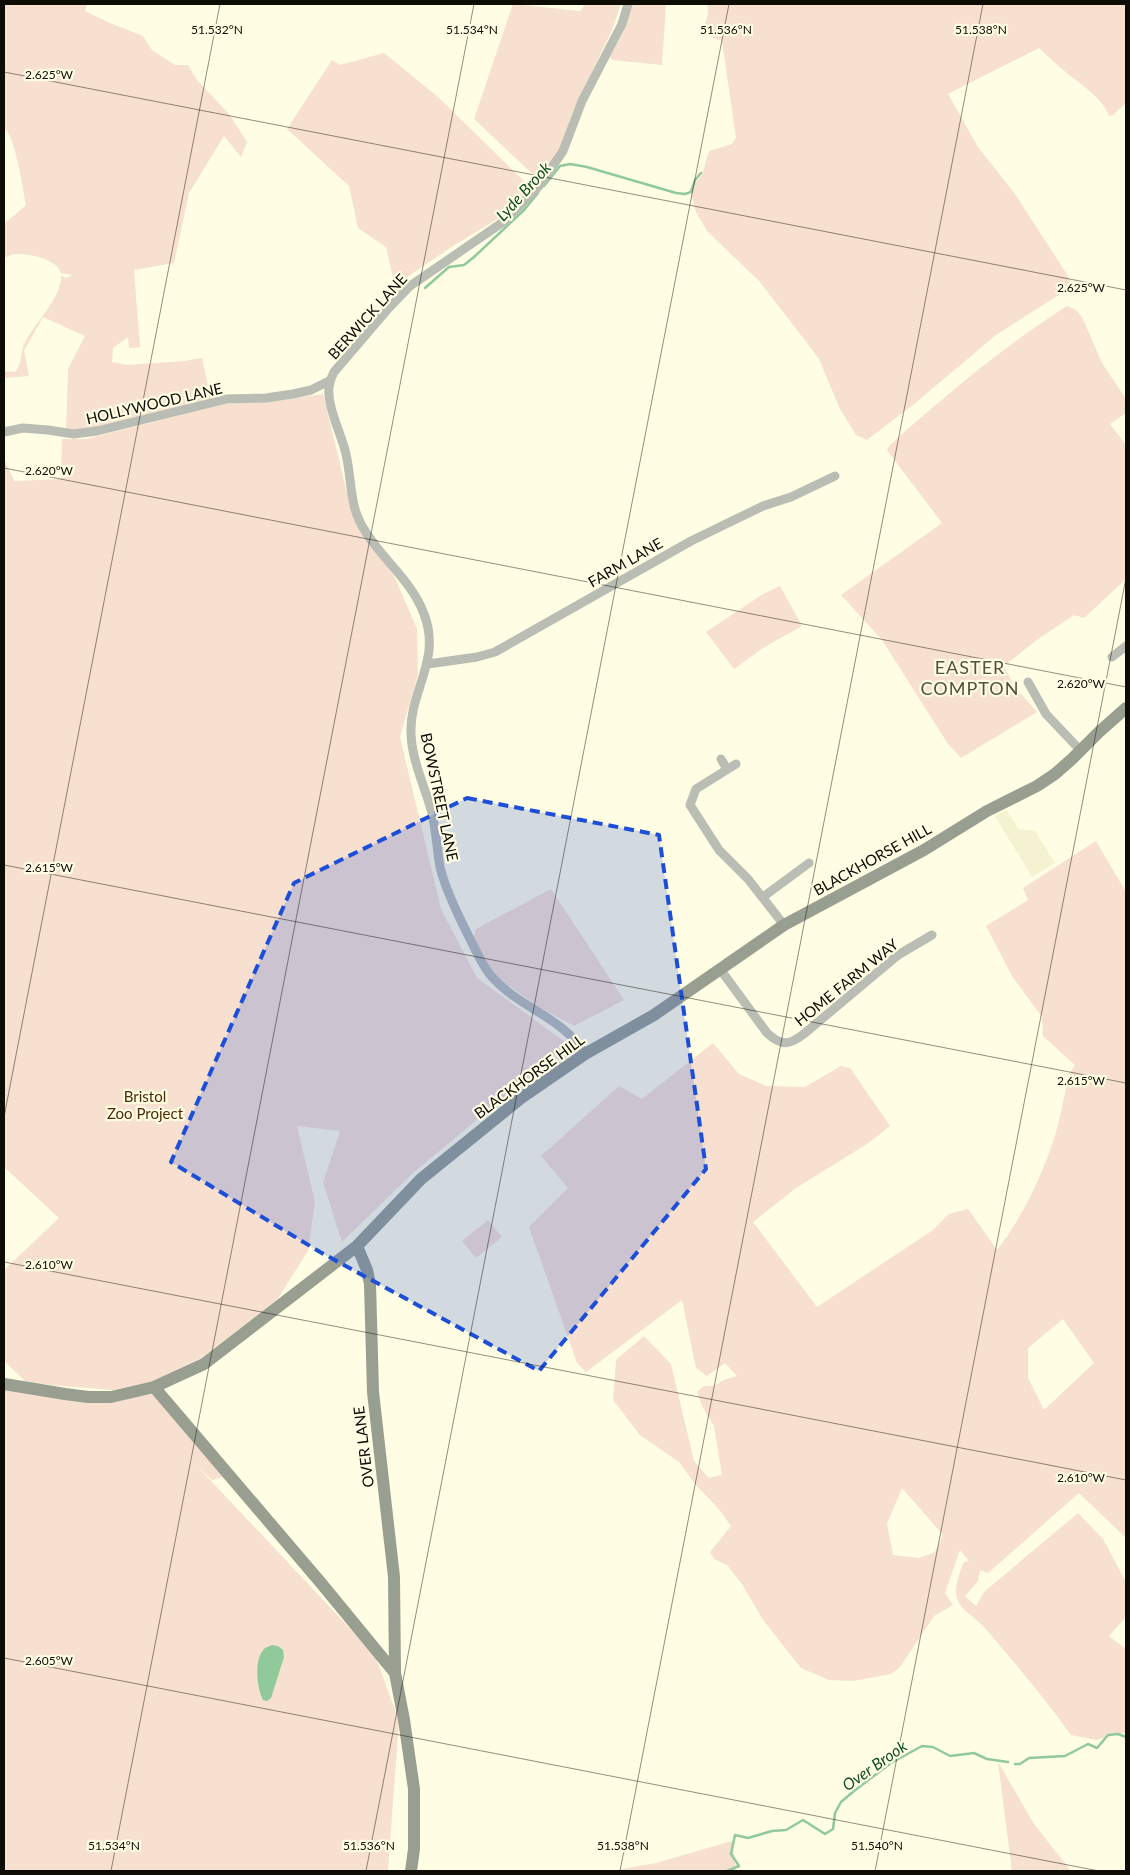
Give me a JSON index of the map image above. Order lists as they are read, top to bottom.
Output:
{
  "streets": {
    "main road": ["BLACKHORSE HILL", "OVER LANE"],
    "street": [
      "BERWICK LANE",
      "HOLLYWOOD LANE",
      "FARM LANE",
      "BOWSTREET LANE",
      "HOME FARM WAY"
    ]
  },
  "crossings": [
    ["BERWICK LANE", "HOLLYWOOD LANE"],
    ["BERWICK LANE", "BOWSTREET LANE"],
    ["HOLLYWOOD LANE", "BOWSTREET LANE"],
    ["FARM LANE", "BOWSTREET LANE"],
    ["BOWSTREET LANE", "BLACKHORSE HILL"],
    ["BLACKHORSE HILL", "HOME FARM WAY"],
    ["BLACKHORSE HILL", "OVER LANE"]
  ],
  "districts": ["EASTER COMPTON"],
  "water": ["Lyde Brook", "Over Brook"],
  "parks": ["Bristol Zoo Project"],
  "coordinates": [
    "51.532°N",
    "51.534°N",
    "51.536°N",
    "51.538°N",
    "2.625°W",
    "2.620°W",
    "2.615°W",
    "2.610°W",
    "2.605°W",
    "51.540°N"
  ]
}
